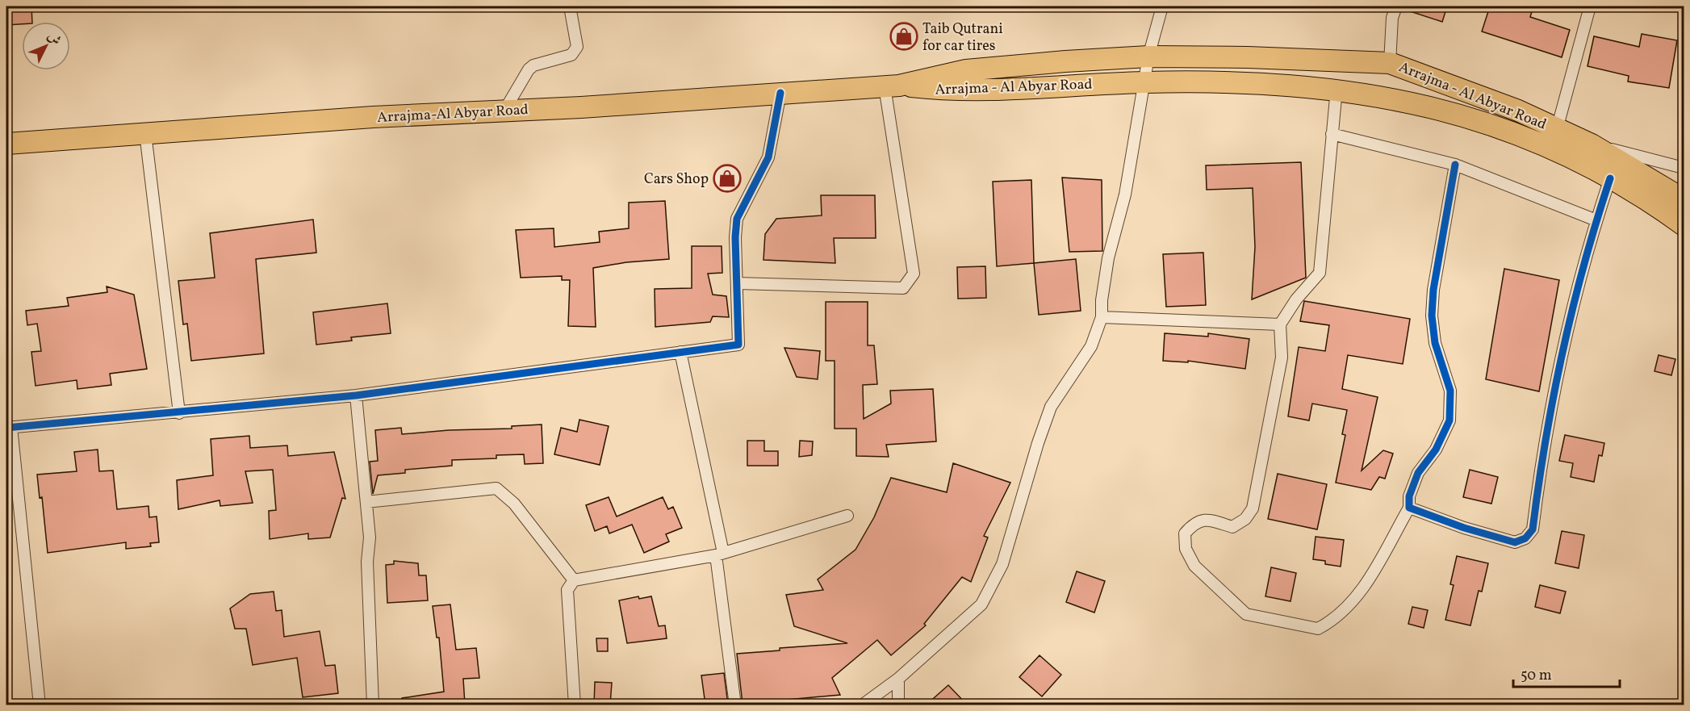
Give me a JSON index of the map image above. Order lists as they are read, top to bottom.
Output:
{
  "streets": {
    "highway": ["Arrajma - Al Abyar Road", "Arrajma-Al Abyar Road"]
  },
  "crossings": [
    ["Arrajma - Al Abyar Road", "Arrajma-Al Abyar Road"]
  ],
  "places": {
    "shop": ["Taib Qutrani for car tires", "Cars Shop"]
  },
  "scale_bar": "50 m",
  "north": "top right"
}
